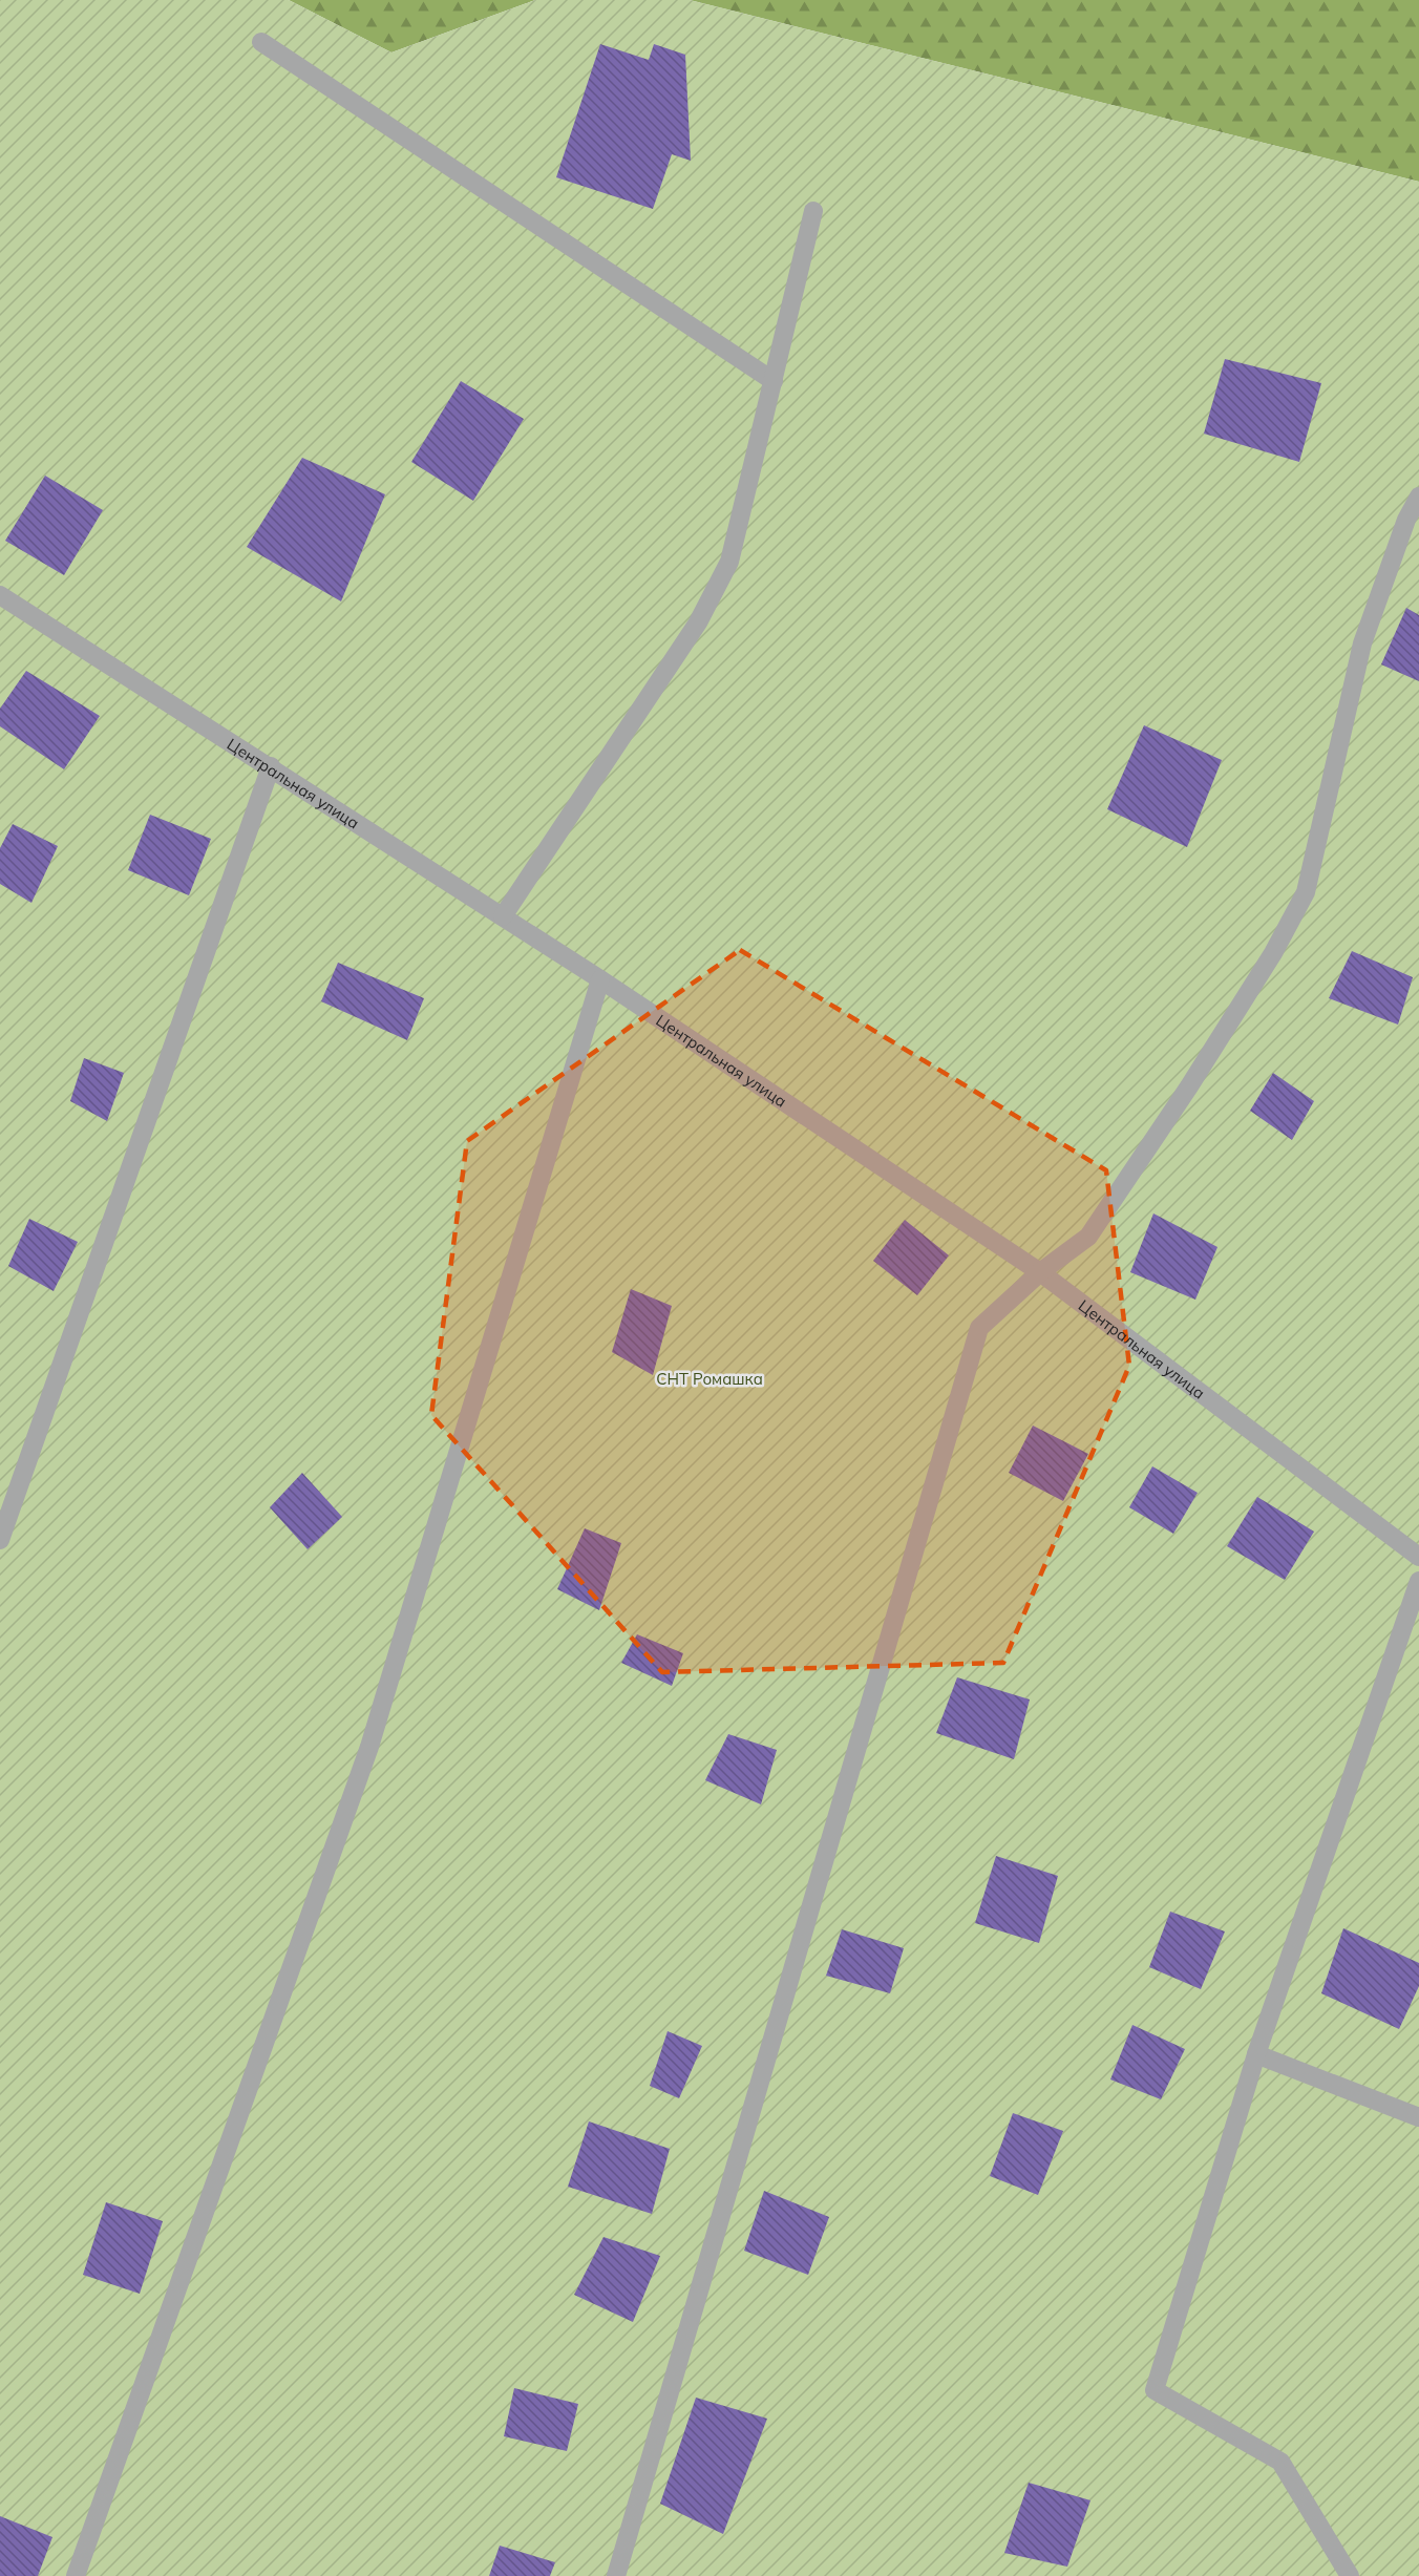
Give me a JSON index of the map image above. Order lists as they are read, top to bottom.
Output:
{
  "streets": {
    "street": ["Центральная улица"]
  },
  "parks": ["СНТ Ромашка"]
}
